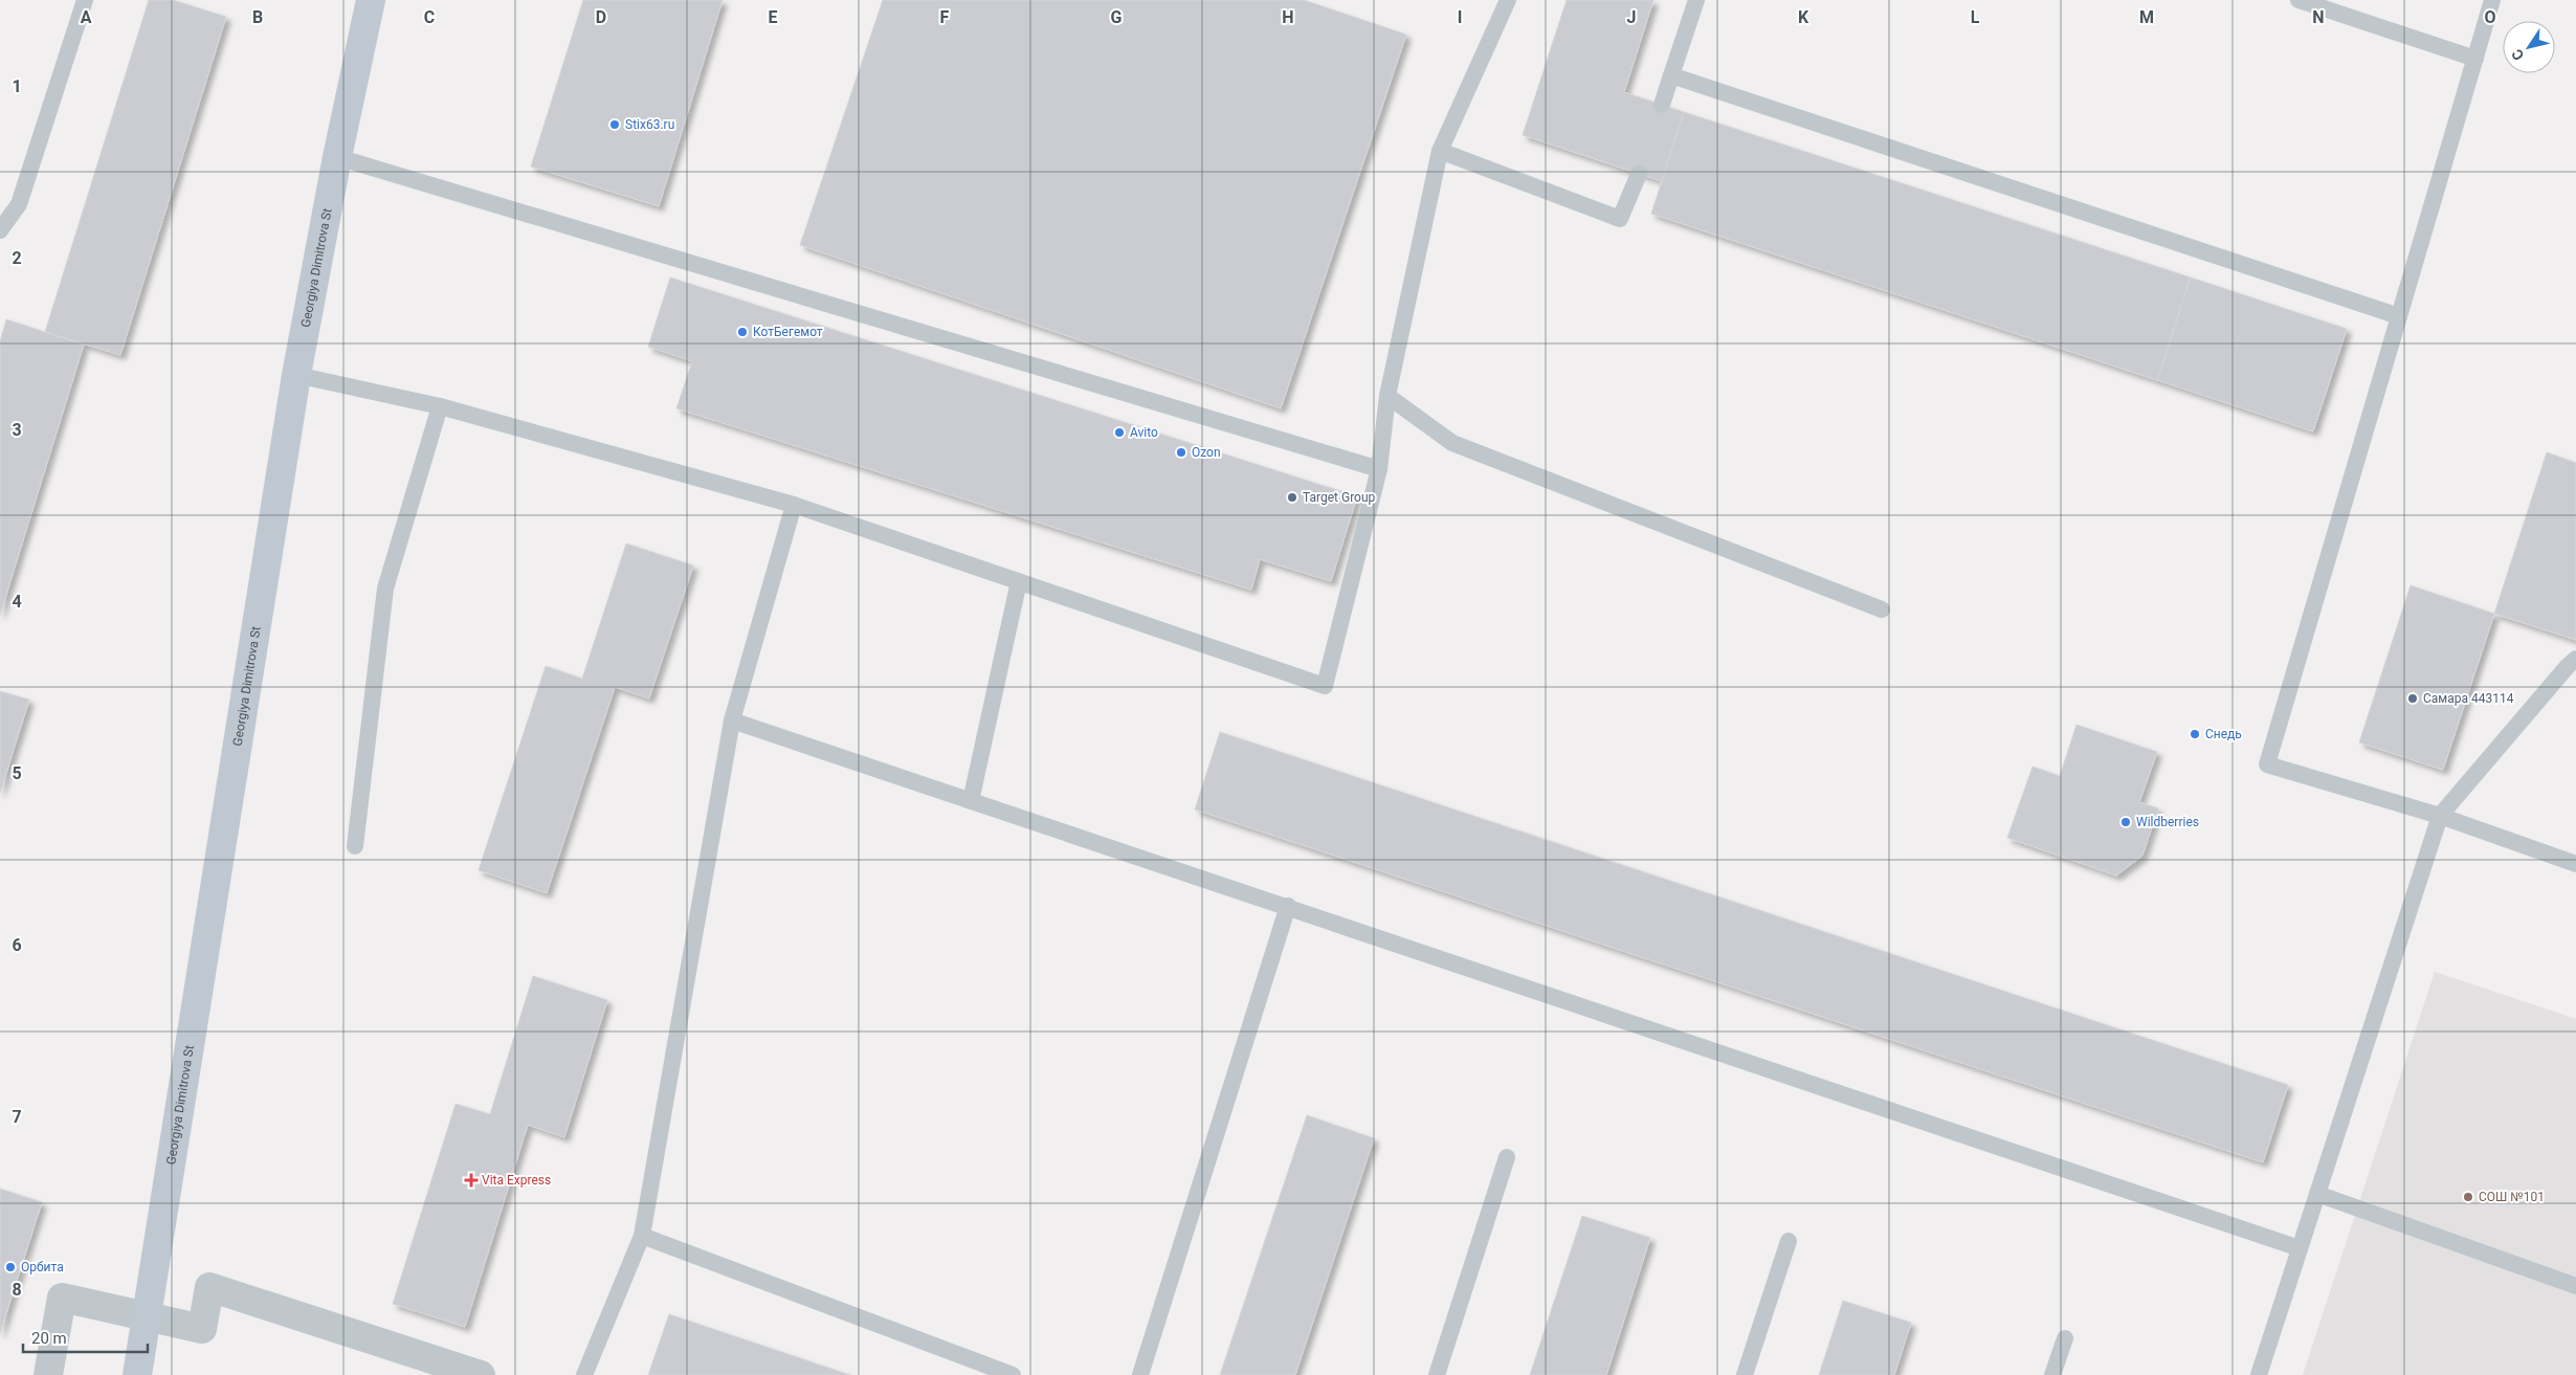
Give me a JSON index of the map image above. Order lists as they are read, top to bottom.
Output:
{
  "streets": {
    "main road": ["Georgiya Dimitrova St"]
  },
  "places": {
    "other": [
      "Stix63.ru",
      "КотБегемот",
      "Avito",
      "Ozon",
      "Target Group",
      "Самара 443114",
      "Снедь",
      "Wildberries",
      "СОШ №101",
      "Орбита"
    ],
    "health": ["Vita Express"]
  },
  "scale_bar": "20 m",
  "north": "bottom left",
  "grid": {
    "columns": [
      "A",
      "B",
      "C",
      "D",
      "E",
      "F",
      "G",
      "H",
      "I",
      "J",
      "K",
      "L",
      "M",
      "N",
      "O"
    ],
    "rows": [
      "1",
      "2",
      "3",
      "4",
      "5",
      "6",
      "7",
      "8"
    ]
  }
}
